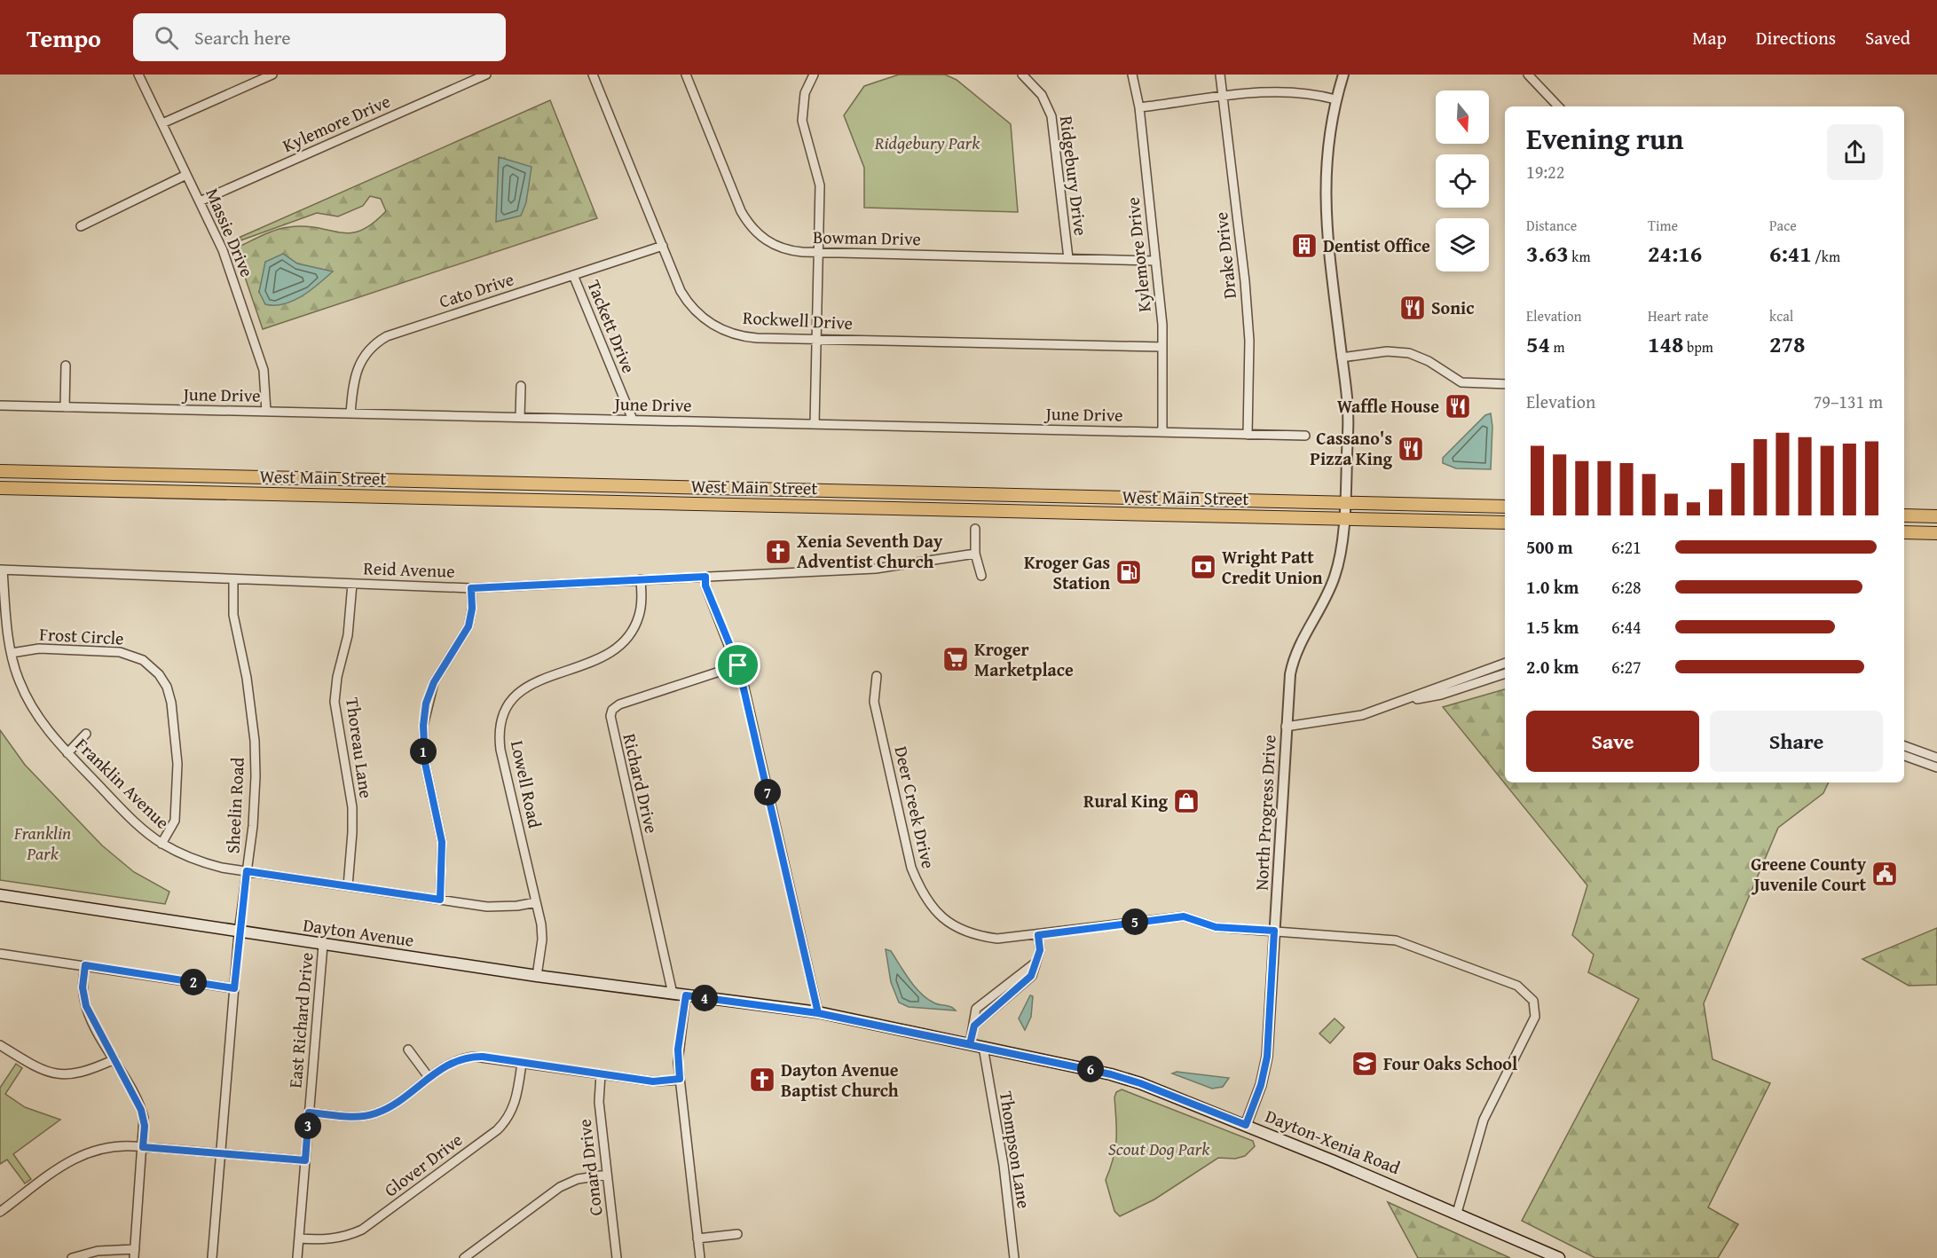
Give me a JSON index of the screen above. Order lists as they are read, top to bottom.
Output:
{
  "streets": {
    "main road": ["West Main Street", "Dayton Avenue", "Dayton-Xenia Road"],
    "street": [
      "Kylemore Drive",
      "Ridgebury Drive",
      "Massie Drive",
      "Bowman Drive",
      "Drake Drive",
      "Cato Drive",
      "Rockwell Drive",
      "Tackett Drive",
      "June Drive",
      "Reid Avenue",
      "Frost Circle",
      "Thoreau Lane",
      "Franklin Avenue",
      "Richard Drive",
      "Lowell Road",
      "Sheelin Road",
      "Deer Creek Drive",
      "North Progress Drive",
      "East Richard Drive",
      "Thompson Lane",
      "Glover Drive",
      "Conard Drive"
    ]
  },
  "crossings": [
    ["Kylemore Drive", "Massie Drive"],
    ["Kylemore Drive", "Bowman Drive"],
    ["Kylemore Drive", "Rockwell Drive"],
    ["Kylemore Drive", "June Drive"],
    ["Ridgebury Drive", "Bowman Drive"],
    ["Massie Drive", "June Drive"],
    ["Drake Drive", "June Drive"],
    ["Cato Drive", "Rockwell Drive"],
    ["Cato Drive", "Tackett Drive"],
    ["Cato Drive", "June Drive"],
    ["Tackett Drive", "June Drive"],
    ["West Main Street", "North Progress Drive"],
    ["Reid Avenue", "Thoreau Lane"],
    ["Reid Avenue", "Franklin Avenue"],
    ["Reid Avenue", "Lowell Road"],
    ["Reid Avenue", "Sheelin Road"],
    ["Frost Circle", "Franklin Avenue"],
    ["Thoreau Lane", "Franklin Avenue"],
    ["Franklin Avenue", "Lowell Road"],
    ["Franklin Avenue", "Sheelin Road"],
    ["Richard Drive", "Dayton Avenue"],
    ["Lowell Road", "Dayton Avenue"],
    ["Sheelin Road", "Dayton Avenue"],
    ["Deer Creek Drive", "North Progress Drive"],
    ["Deer Creek Drive", "Dayton-Xenia Road"],
    ["North Progress Drive", "Dayton-Xenia Road"],
    ["Dayton Avenue", "East Richard Drive"],
    ["Dayton Avenue", "Dayton-Xenia Road"],
    ["East Richard Drive", "Glover Drive"],
    ["Dayton-Xenia Road", "Thompson Lane"]
  ],
  "parks": ["Ridgebury Park", "Franklin Park", "Scout Dog Park"],
  "places": {
    "building": ["Dentist Office"],
    "restaurant": ["Sonic", "Waffle House", "Cassano's Pizza King"],
    "church": ["Xenia Seventh Day Adventist Church", "Dayton Avenue Baptist Church"],
    "bank": ["Wright Patt Credit Union"],
    "fuel station": ["Kroger Gas Station"],
    "supermarket": ["Kroger Marketplace"],
    "shop": ["Rural King"],
    "public building": ["Greene County Juvenile Court"],
    "school or university": ["Four Oaks School"]
  },
  "north": "bottom",
  "page": {
    "header": "Tempo",
    "search": "Search here",
    "nav": ["Map", "Directions", "Saved"],
    "heading": ["Evening run", "19:22"],
    "stats": [
      ["Distance", "3.63 km"],
      ["Time", "24:16"],
      ["Pace", "6:41 /km"],
      ["Elevation", "54 m"],
      ["Heart rate", "148 bpm"],
      ["kcal", "278"]
    ],
    "chart": ["Elevation", "79–131 m"],
    "list": [
      {
        "name": "500 m",
        "note": "6:21"
      },
      {
        "name": "1.0 km",
        "note": "6:28"
      },
      {
        "name": "1.5 km",
        "note": "6:44"
      },
      {
        "name": "2.0 km",
        "note": "6:27"
      }
    ],
    "buttons": ["Save", "Share"],
    "pins": [
      "1",
      "7",
      "5",
      "2",
      "4",
      "6",
      "3"
    ]
  }
}
